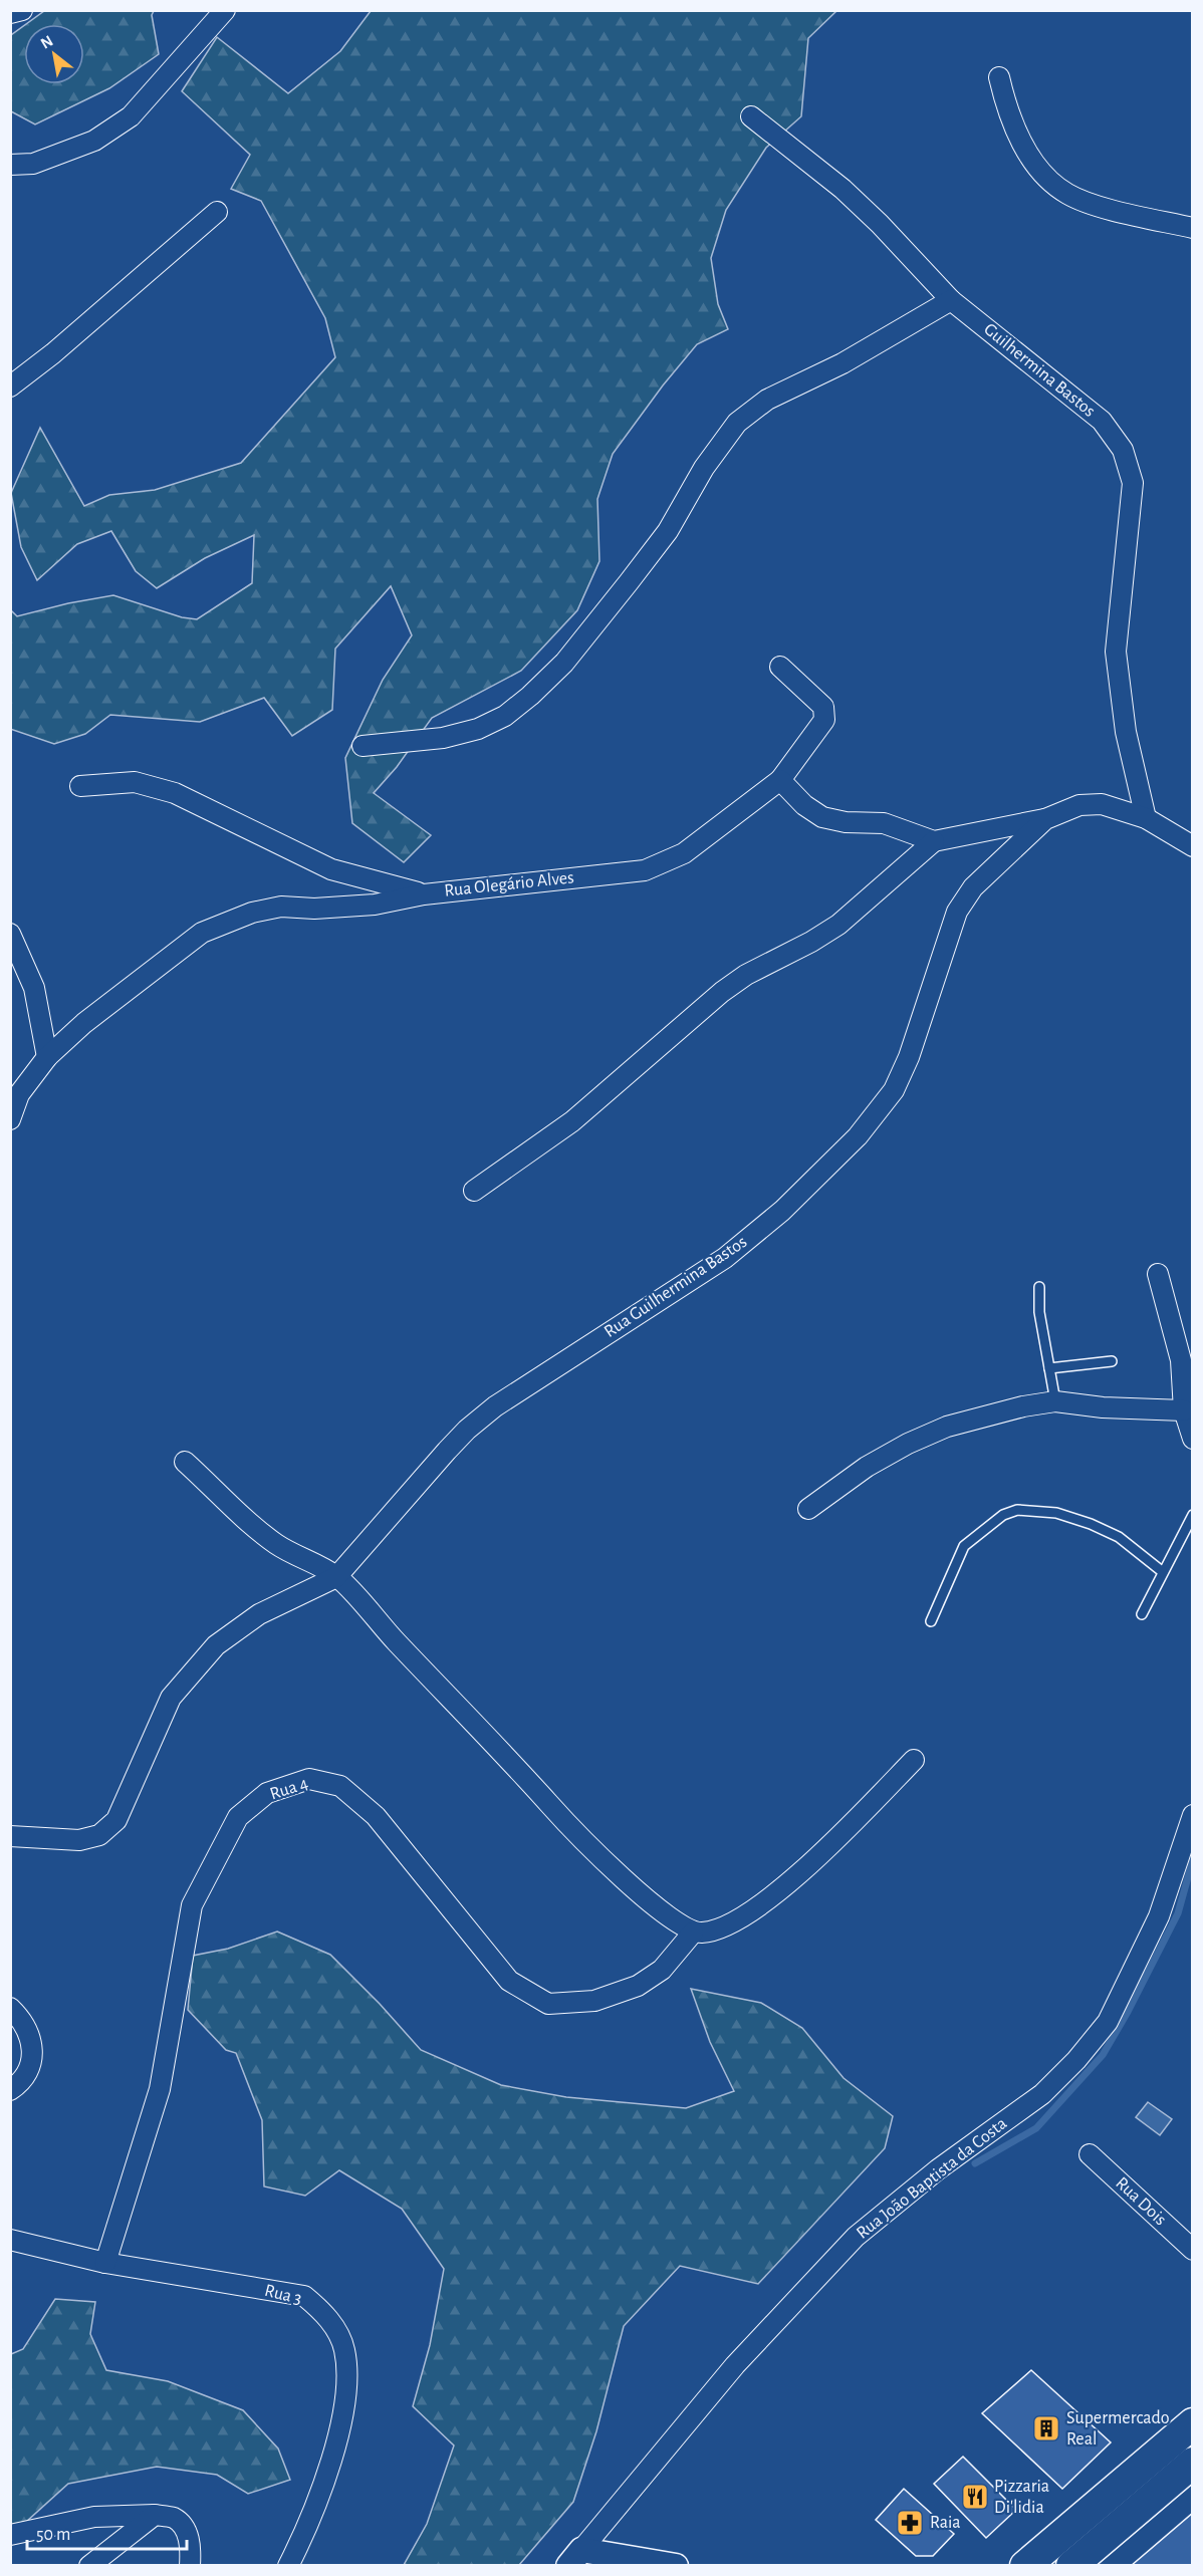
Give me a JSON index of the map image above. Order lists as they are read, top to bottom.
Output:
{
  "streets": {
    "street": [
      "Guilhermina Bastos",
      "Rua Olegário Alves",
      "Rua Guilhermina Bastos",
      "Rua 4",
      "Rua João Baptista da Costa",
      "Rua Dois",
      "Rua 3"
    ]
  },
  "crossings": [
    ["Guilhermina Bastos", "Rua Guilhermina Bastos"],
    ["Rua 4", "Rua 3"]
  ],
  "places": {
    "building": ["Supermercado Real"],
    "restaurant": ["Pizzaria Di'lidia"],
    "pharmacy": ["Raia"]
  },
  "scale_bar": "50 m",
  "north": "top left"
}
